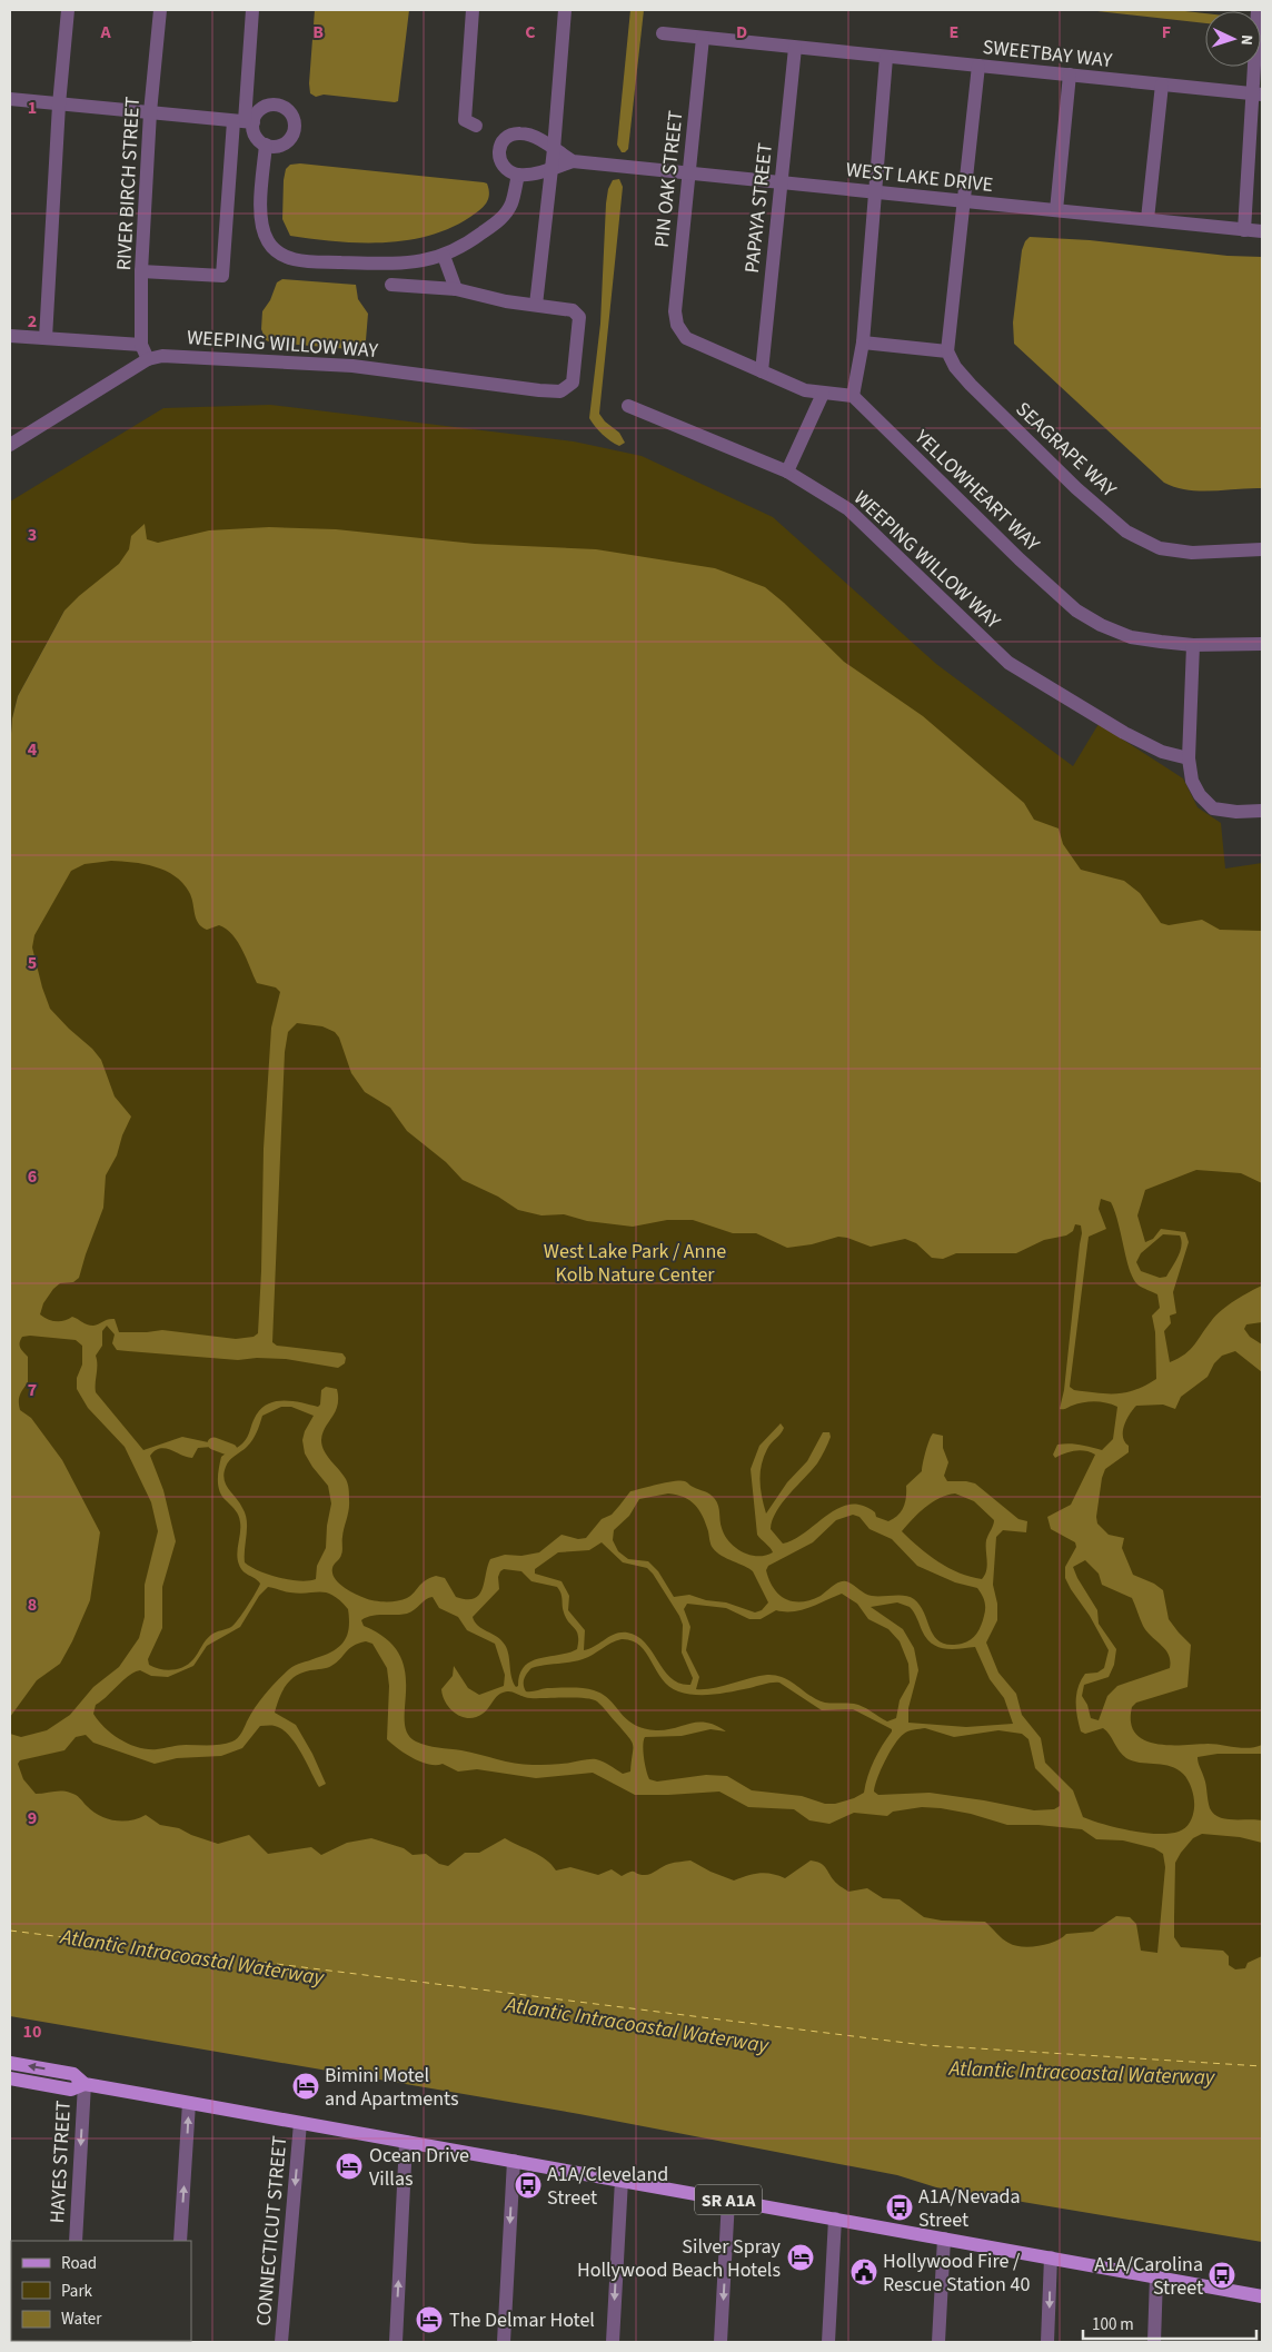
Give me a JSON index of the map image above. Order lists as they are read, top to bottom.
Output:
{
  "streets": {
    "main road": ["SR A1A"],
    "street": [
      "SWEETBAY WAY",
      "WEST LAKE DRIVE",
      "PIN OAK STREET",
      "RIVER BIRCH STREET",
      "PAPAYA STREET",
      "WEEPING WILLOW WAY",
      "SEAGRAPE WAY",
      "YELLOWHEART WAY",
      "HAYES STREET",
      "CONNECTICUT STREET"
    ]
  },
  "crossings": [
    ["SWEETBAY WAY", "PIN OAK STREET"],
    ["SWEETBAY WAY", "PAPAYA STREET"],
    ["WEST LAKE DRIVE", "PIN OAK STREET"],
    ["WEST LAKE DRIVE", "PAPAYA STREET"],
    ["PIN OAK STREET", "PAPAYA STREET"],
    ["RIVER BIRCH STREET", "WEEPING WILLOW WAY"],
    ["HAYES STREET", "SR A1A"],
    ["SR A1A", "CONNECTICUT STREET"]
  ],
  "water": ["Atlantic Intracoastal Waterway"],
  "parks": ["West Lake Park / Anne Kolb Nature Center"],
  "places": {
    "hotel": [
      "Bimini Motel and Apartments",
      "Ocean Drive Villas",
      "Silver Spray Hollywood Beach Hotels",
      "The Delmar Hotel"
    ],
    "bus stop": ["A1A/Cleveland Street", "A1A/Nevada Street", "A1A/Carolina Street"],
    "public building": ["Hollywood Fire / Rescue Station 40"]
  },
  "legend": ["Road", "Park", "Water"],
  "scale_bar": "100 m",
  "north": "right",
  "grid": {
    "columns": [
      "A",
      "B",
      "C",
      "D",
      "E",
      "F"
    ],
    "rows": [
      "1",
      "2",
      "3",
      "4",
      "5",
      "6",
      "7",
      "8",
      "9",
      "10"
    ]
  }
}
